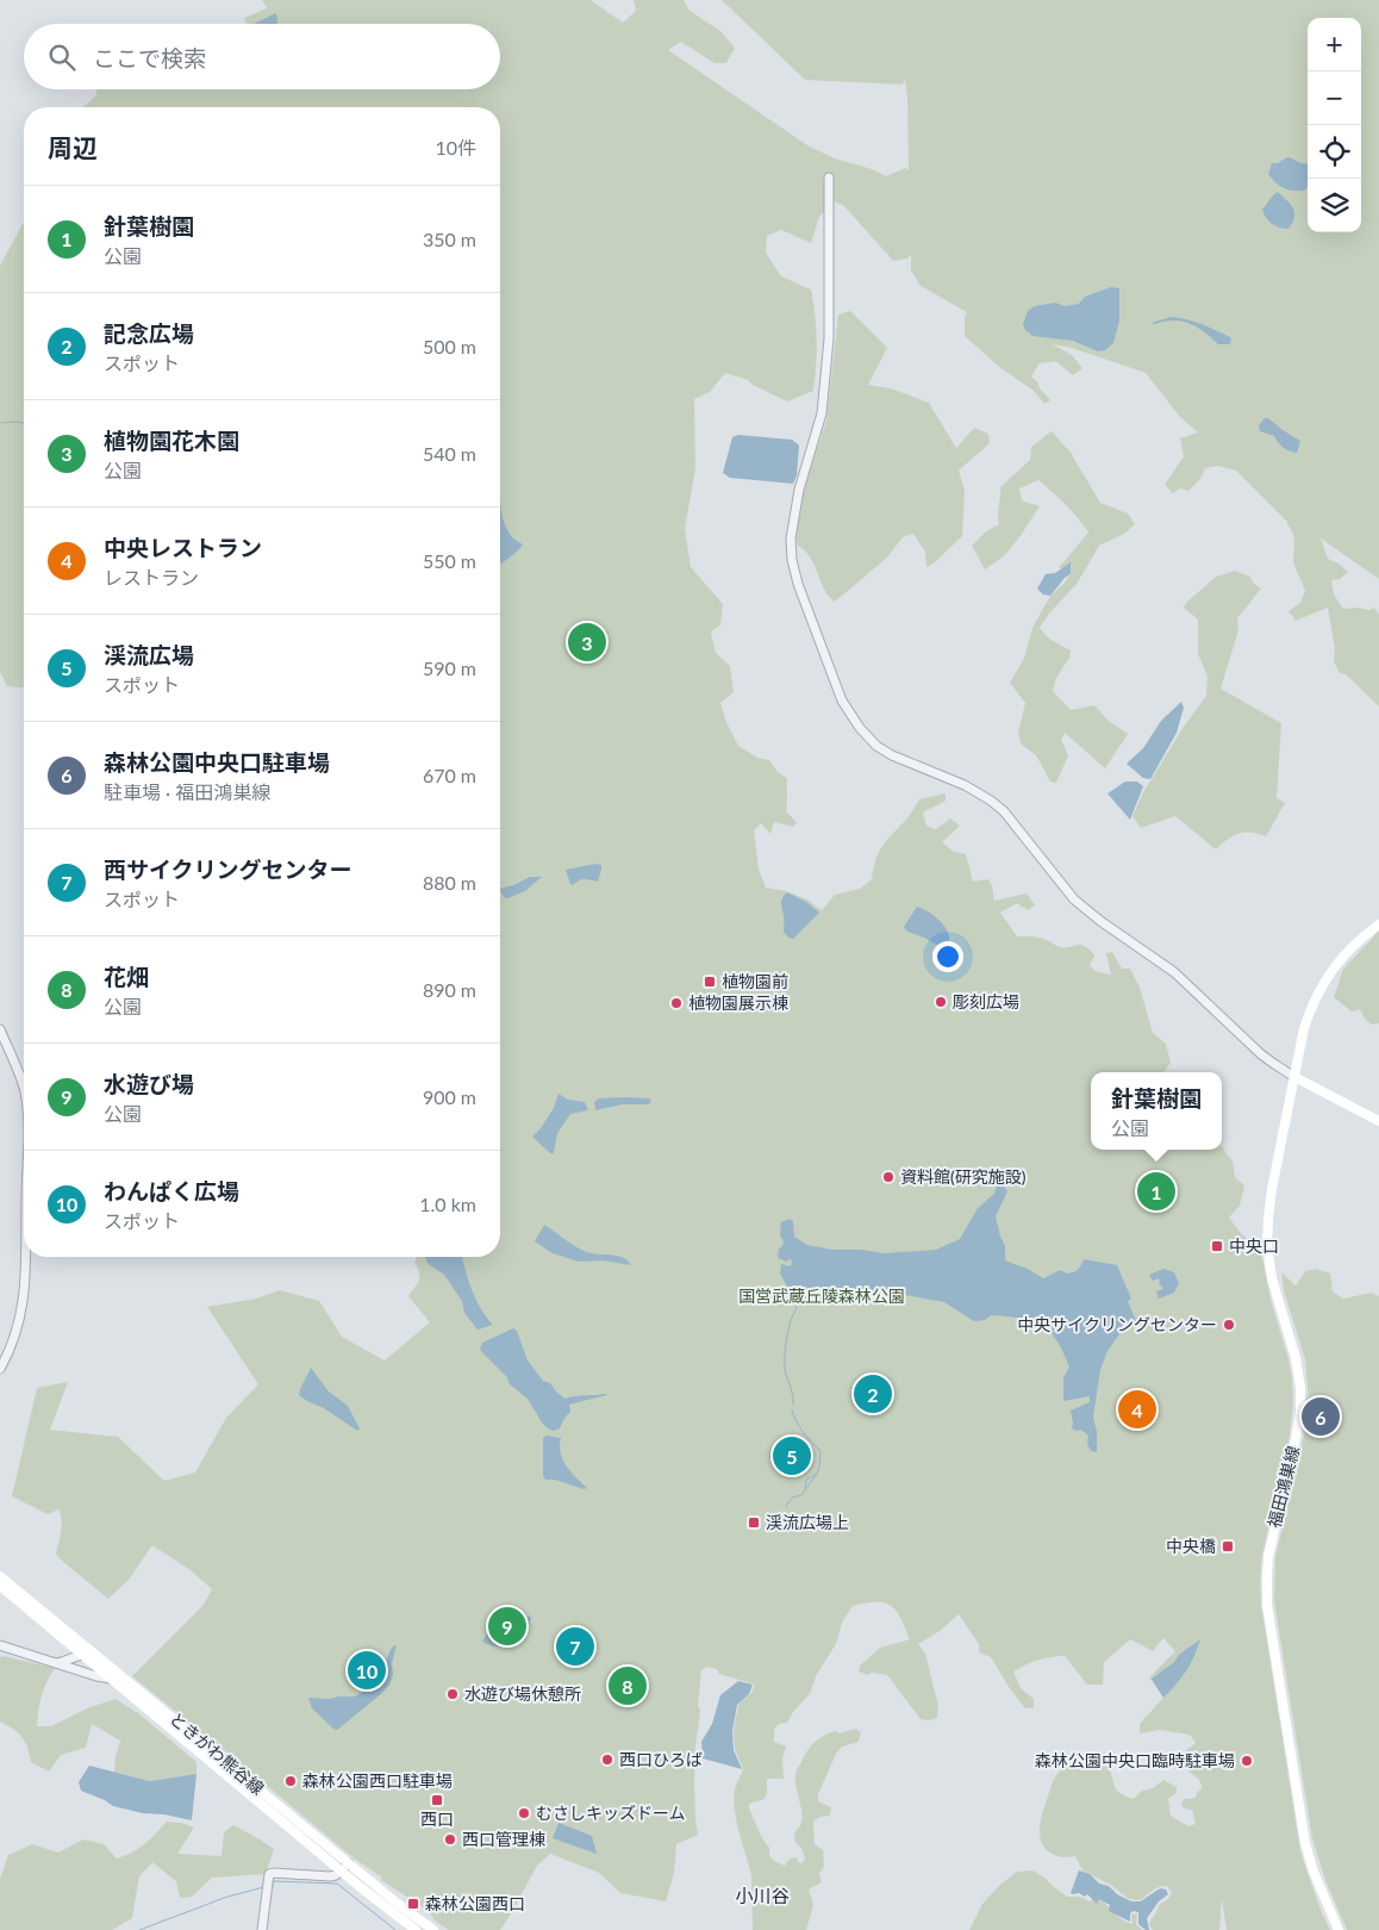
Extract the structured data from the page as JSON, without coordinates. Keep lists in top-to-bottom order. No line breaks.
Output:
{"streets":{"main road":["福田鴻巣線","ときがわ熊谷線"]},"districts":["小川谷"],"parks":["国営武蔵丘陵森林公園"],"places":{"transit":["植物園前","中央口","渓流広場上","中央橋","西口","森林公園西口"],"other":["彫刻広場","植物園展示棟","資料館(研究施設)","中央サイクリングセンター","水遊び場休憩所","西口ひろば","森林公園中央口臨時駐車場","森林公園西口駐車場","むさしキッズドーム","西口管理棟"]},"page":{"map_buttons":["+","−"],"search":"ここで検索","heading":["周辺","10件"],"list":[{"mark":"1","name":"針葉樹園","note":"公園","value":"350 m"},{"mark":"2","name":"記念広場","note":"スポット","value":"500 m"},{"mark":"3","name":"植物園花木園","note":"公園","value":"540 m"},{"mark":"4","name":"中央レストラン","note":"レストラン","value":"550 m"},{"mark":"5","name":"渓流広場","note":"スポット","value":"590 m"},{"mark":"6","name":"森林公園中央口駐車場","note":"駐車場 · 福田鴻巣線","value":"670 m"},{"mark":"7","name":"西サイクリングセンター","note":"スポット","value":"880 m"},{"mark":"8","name":"花畑","note":"公園","value":"890 m"},{"mark":"9","name":"水遊び場","note":"公園","value":"900 m"},{"mark":"10","name":"わんぱく広場","note":"スポット","value":"1.0 km"}],"pins":["3","1","2","4","6","5","9","7","10","8"],"popup":["針葉樹園","公園"]}}
